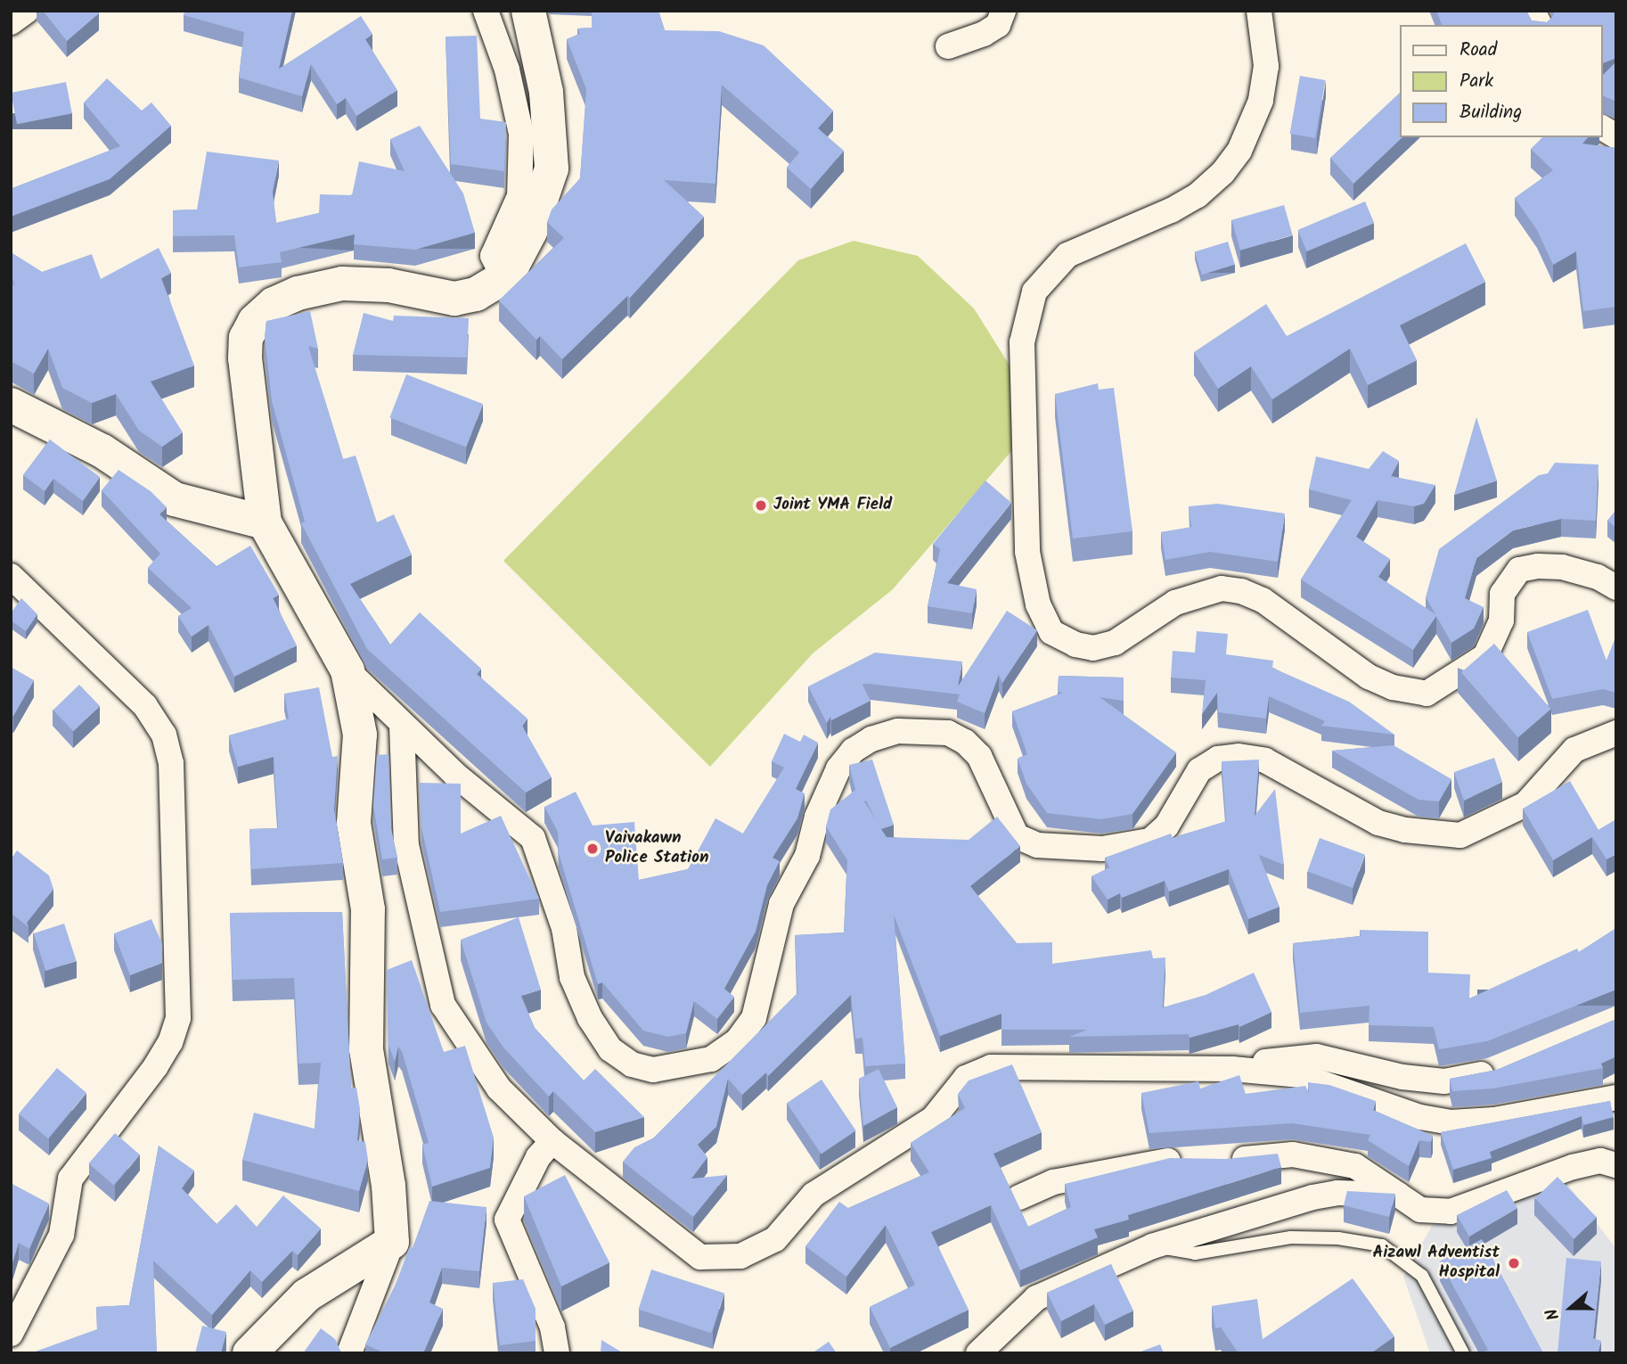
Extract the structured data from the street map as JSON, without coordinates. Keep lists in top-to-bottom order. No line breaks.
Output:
{"places":["Joint YMA Field","Vaivakawn Police Station","Aizawl Adventist Hospital"],"legend":["Road","Park","Building"],"north":"left"}
